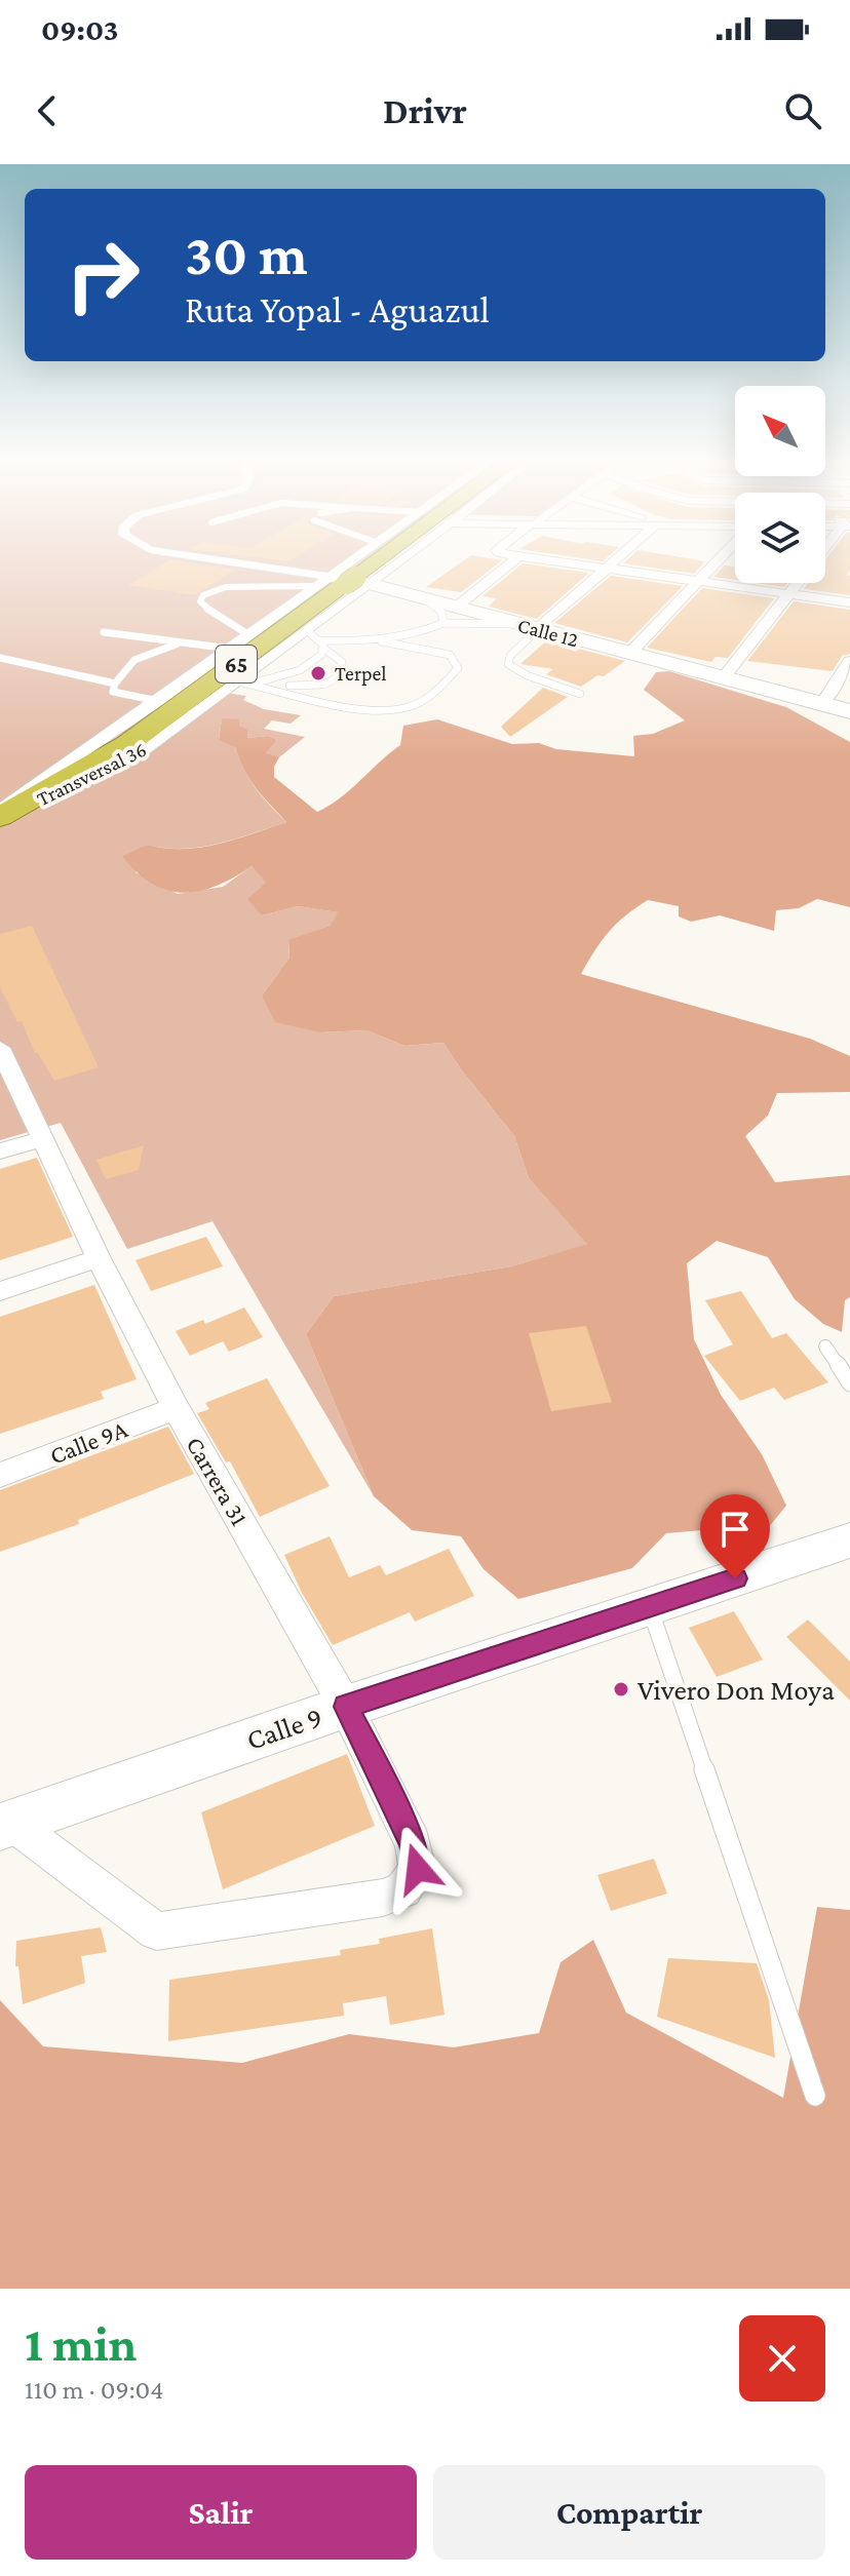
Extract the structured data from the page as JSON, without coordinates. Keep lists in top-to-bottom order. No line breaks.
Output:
{"streets":{"highway":["65"],"main road":["Calle 12"],"street":["Transversal 36","Calle 9A","Carrera 31"]},"crossings":[["Calle 12","65"],["Calle 12","Transversal 36"],["65","Transversal 36"],["Calle 9A","Carrera 31"]],"places":["Terpel","Vivero Don Moya"],"north":"top left","page":{"status":"09:03","header":"Drivr","turn":["30 m","Ruta Yopal - Aguazul"],"heading":["1 min","110 m · 09:04"],"buttons":["Salir","Compartir"]}}
